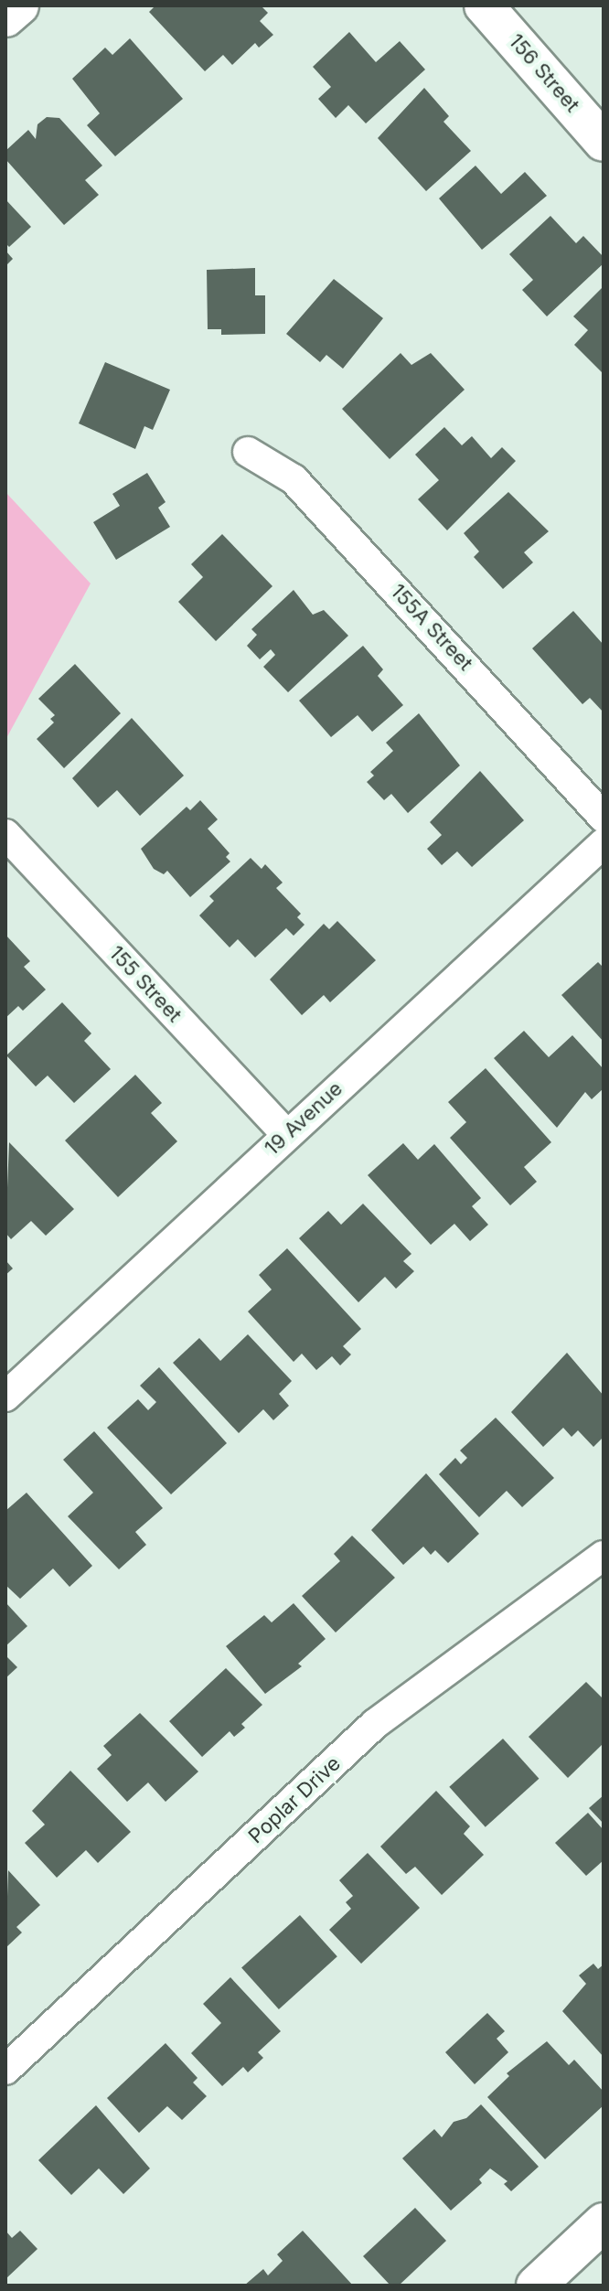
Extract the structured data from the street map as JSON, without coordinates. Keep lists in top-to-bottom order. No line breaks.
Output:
{"streets":{"street":["156 Street","155A Street","155 Street","19 Avenue","Poplar Drive"]},"crossings":[["155 Street","19 Avenue"]]}
